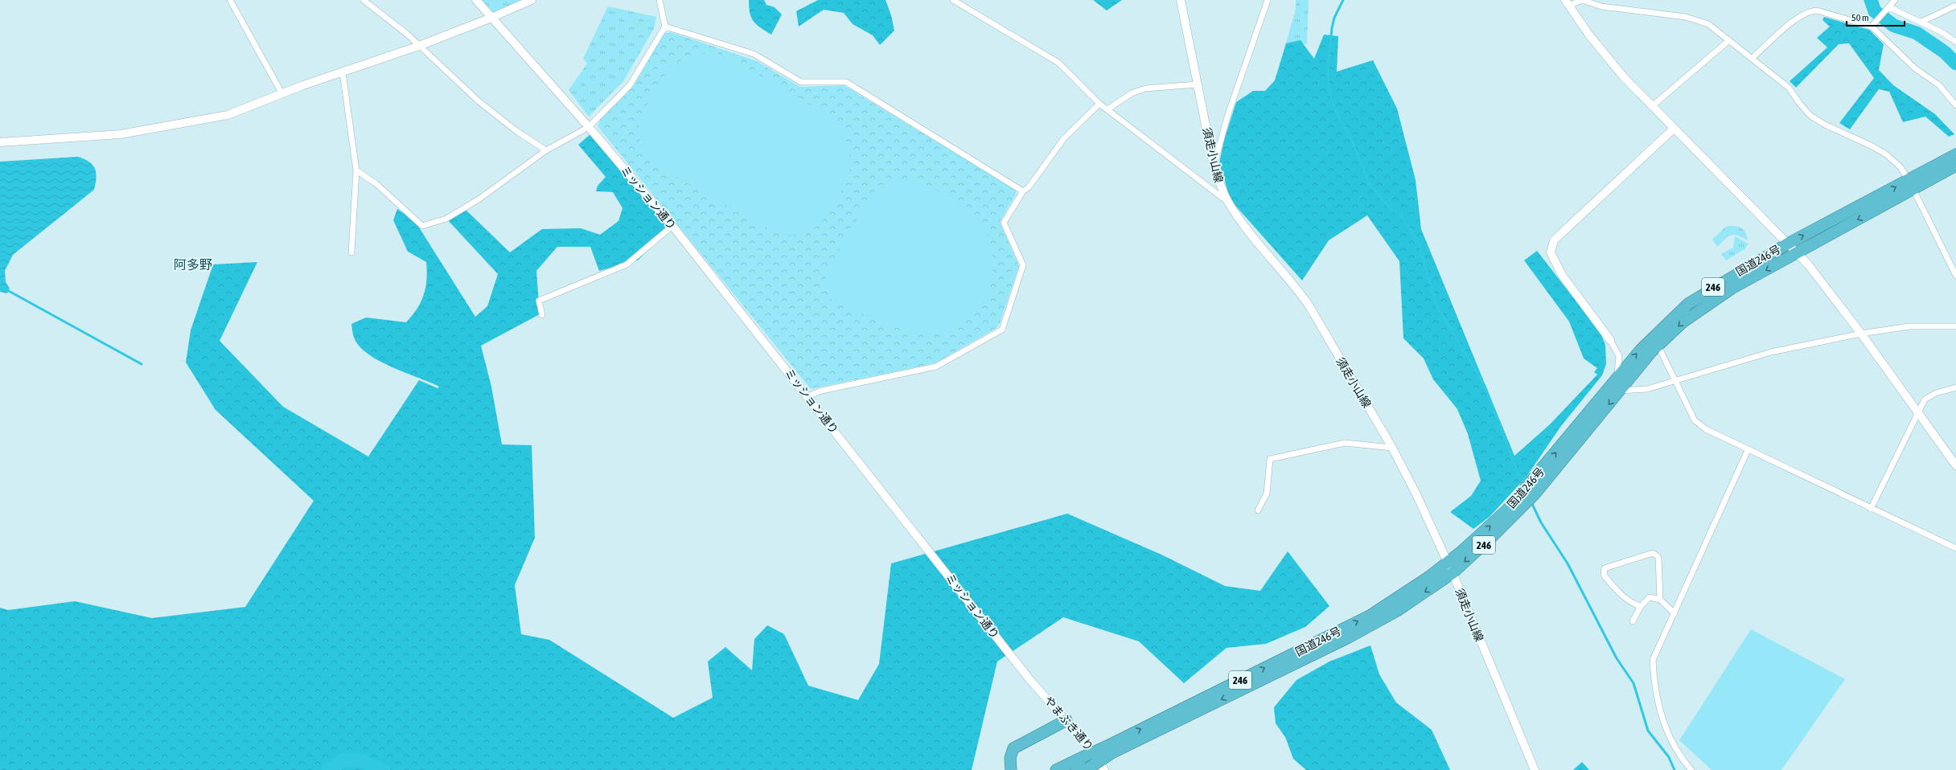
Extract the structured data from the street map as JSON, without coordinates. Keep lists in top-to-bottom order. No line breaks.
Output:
{"streets":{"highway":["国道246号","246"],"street":["須走小山線","ミッション通り","やまぶき通り"]},"crossings":[["須走小山線","国道246号"],["ミッション通り","やまぶき通り"]],"districts":["阿多野"],"scale_bar":"50 m"}
